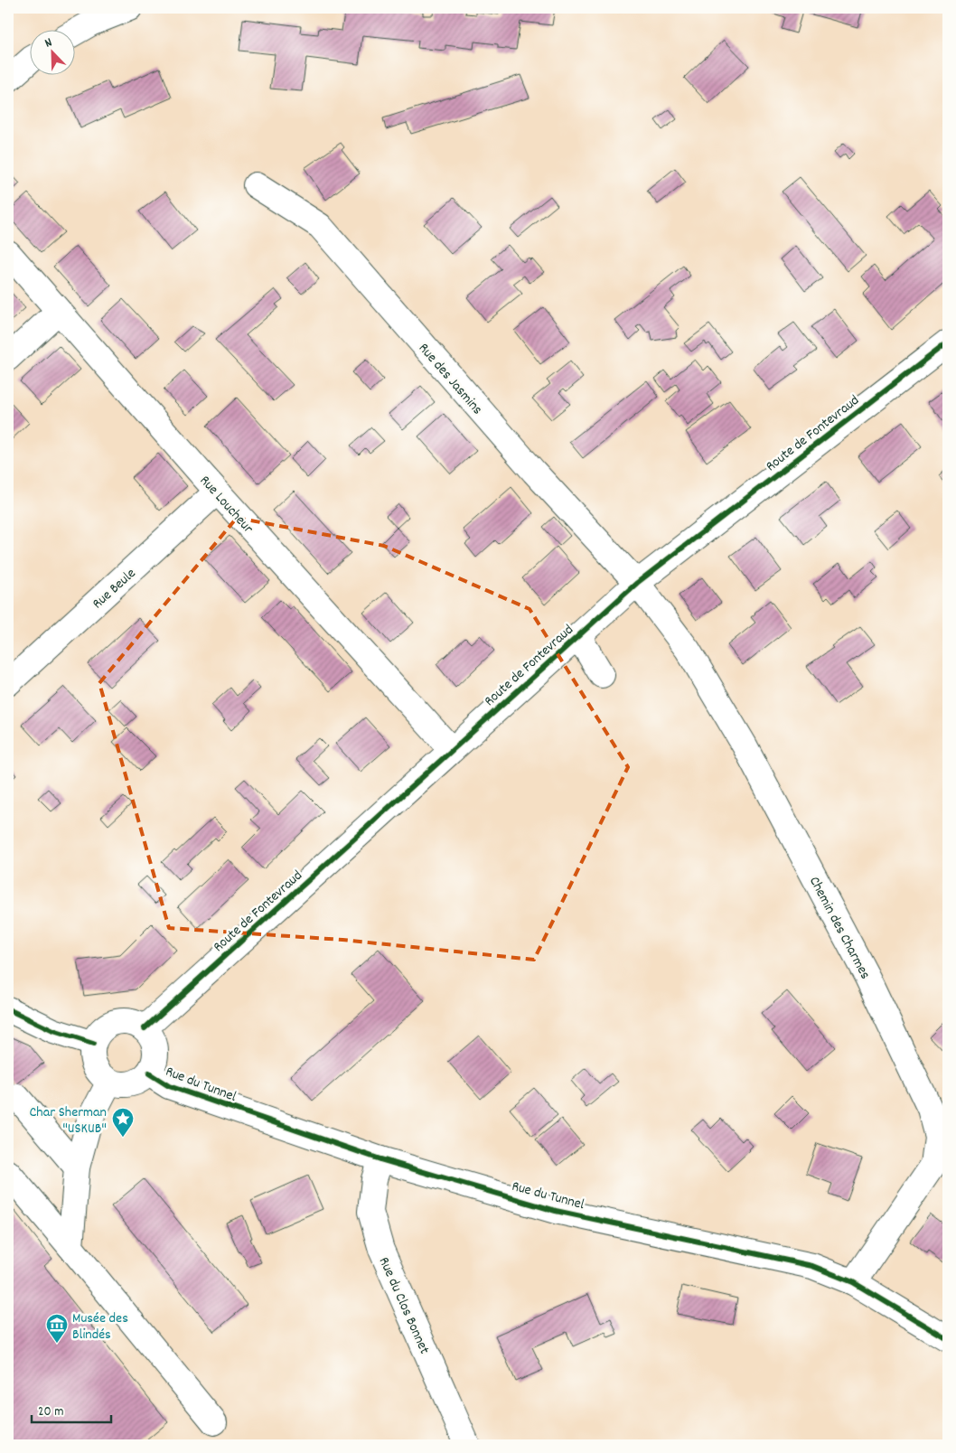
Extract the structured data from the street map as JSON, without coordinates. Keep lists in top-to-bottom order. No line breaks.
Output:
{"streets":{"street":["Rue des Jasmins","Route de Fontevraud","Rue Loucheur","Rue Beule","Chemin des Charmes","Rue du Tunnel","Rue du Clos Bonnet"]},"crossings":[["Rue des Jasmins","Route de Fontevraud"],["Rue des Jasmins","Chemin des Charmes"],["Route de Fontevraud","Rue Loucheur"],["Route de Fontevraud","Chemin des Charmes"],["Route de Fontevraud","Rue du Tunnel"],["Rue Loucheur","Rue Beule"],["Chemin des Charmes","Rue du Tunnel"],["Rue du Tunnel","Rue du Clos Bonnet"]],"places":{"place":["Char Sherman \"USKUB\""],"museum":["Musée des Blindés"]},"scale_bar":"20 m","north":"top left"}
